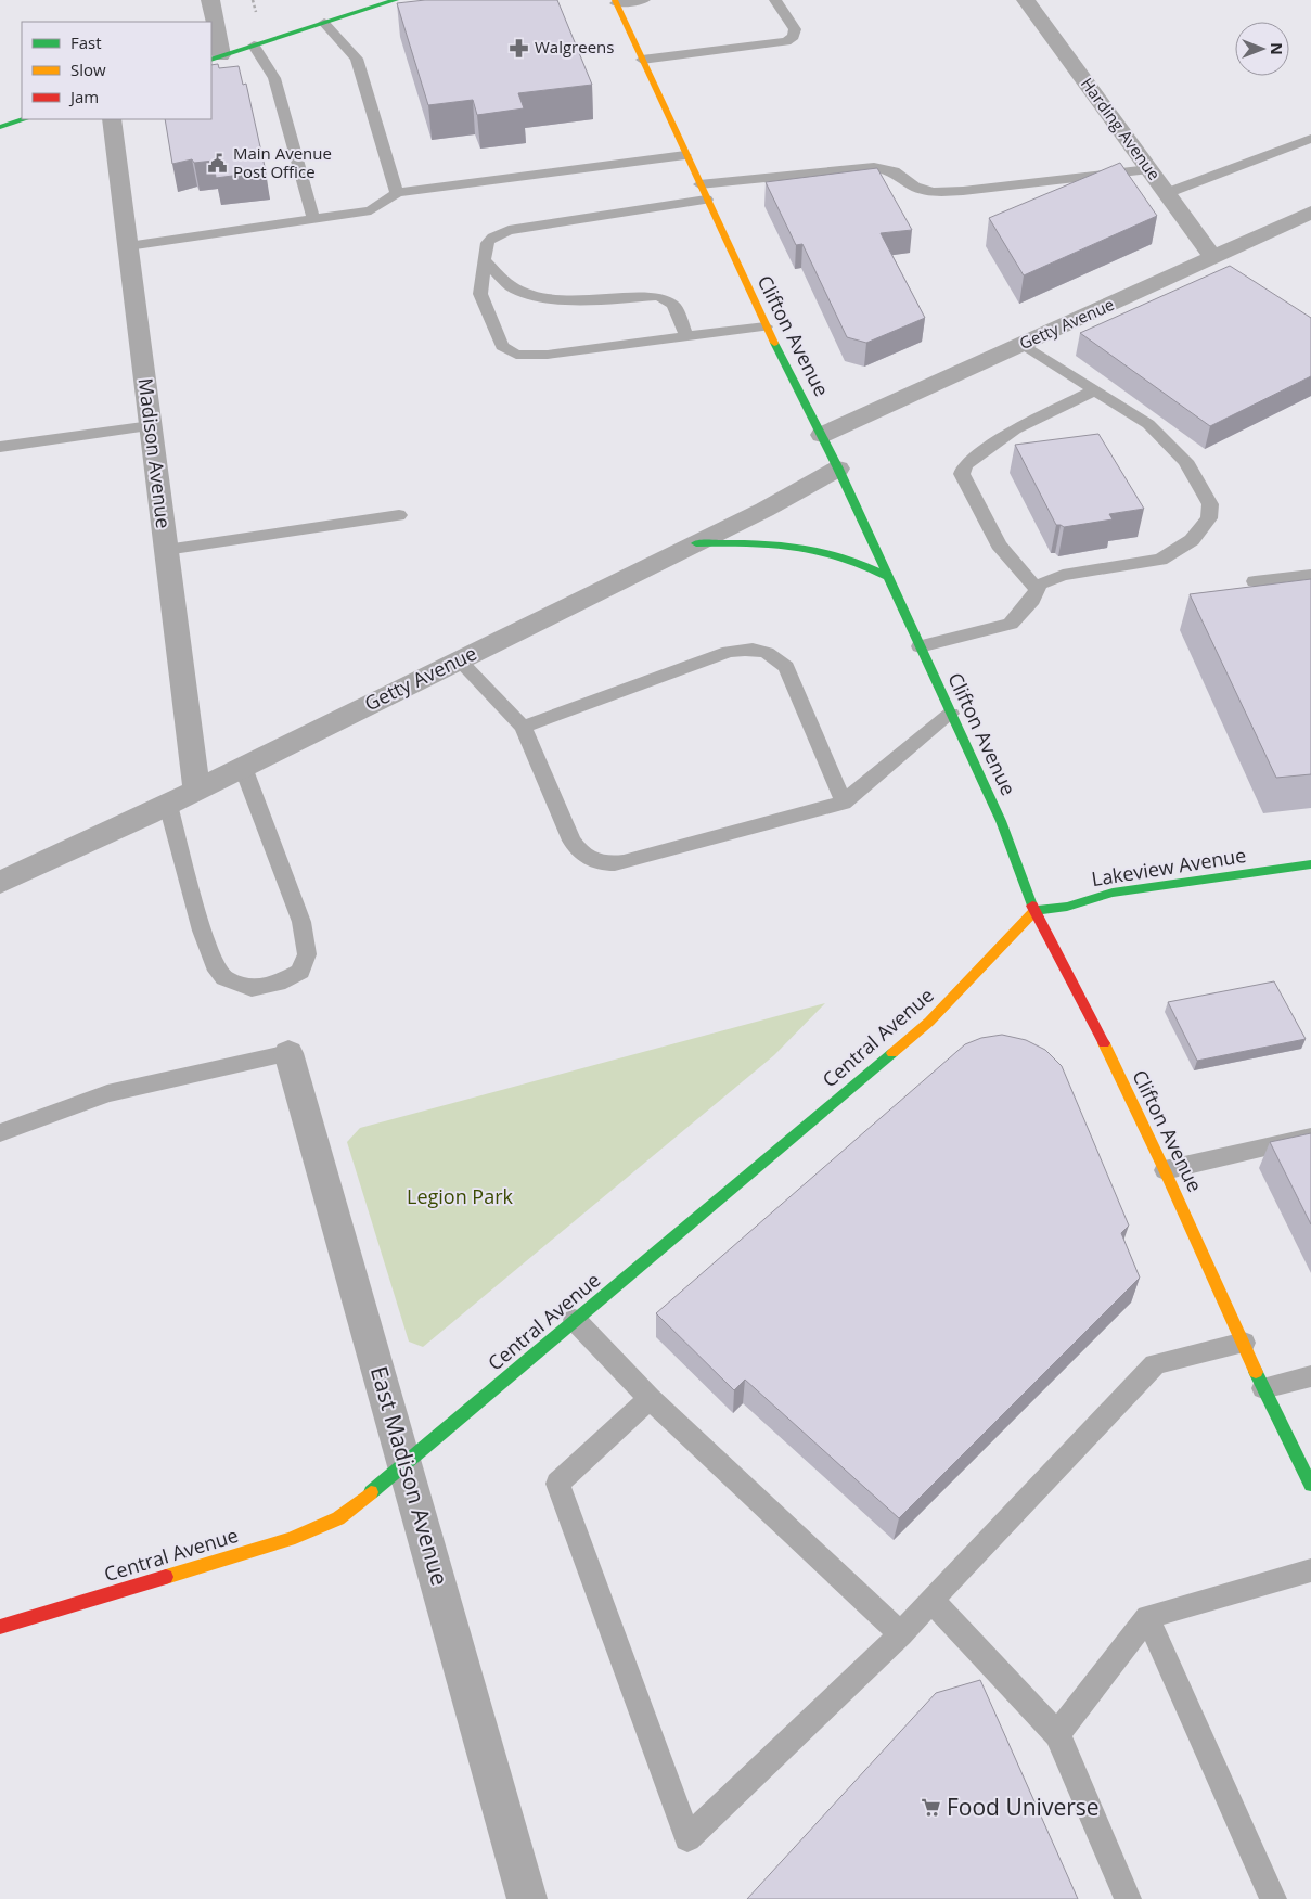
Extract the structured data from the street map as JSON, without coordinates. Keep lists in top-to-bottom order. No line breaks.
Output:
{"streets":{"main road":["Clifton Avenue","Lakeview Avenue","Central Avenue"],"street":["Harding Avenue","Getty Avenue","Madison Avenue","East Madison Avenue"]},"crossings":[["Harding Avenue","Getty Avenue"],["Getty Avenue","Clifton Avenue"],["Getty Avenue","Madison Avenue"],["Clifton Avenue","Lakeview Avenue"],["Clifton Avenue","Central Avenue"],["Lakeview Avenue","Central Avenue"],["Central Avenue","East Madison Avenue"]],"parks":["Legion Park"],"places":{"pharmacy":["Walgreens"],"public building":["Main Avenue Post Office"],"supermarket":["Food Universe"]},"legend":["Fast","Slow","Jam"],"north":"right"}
